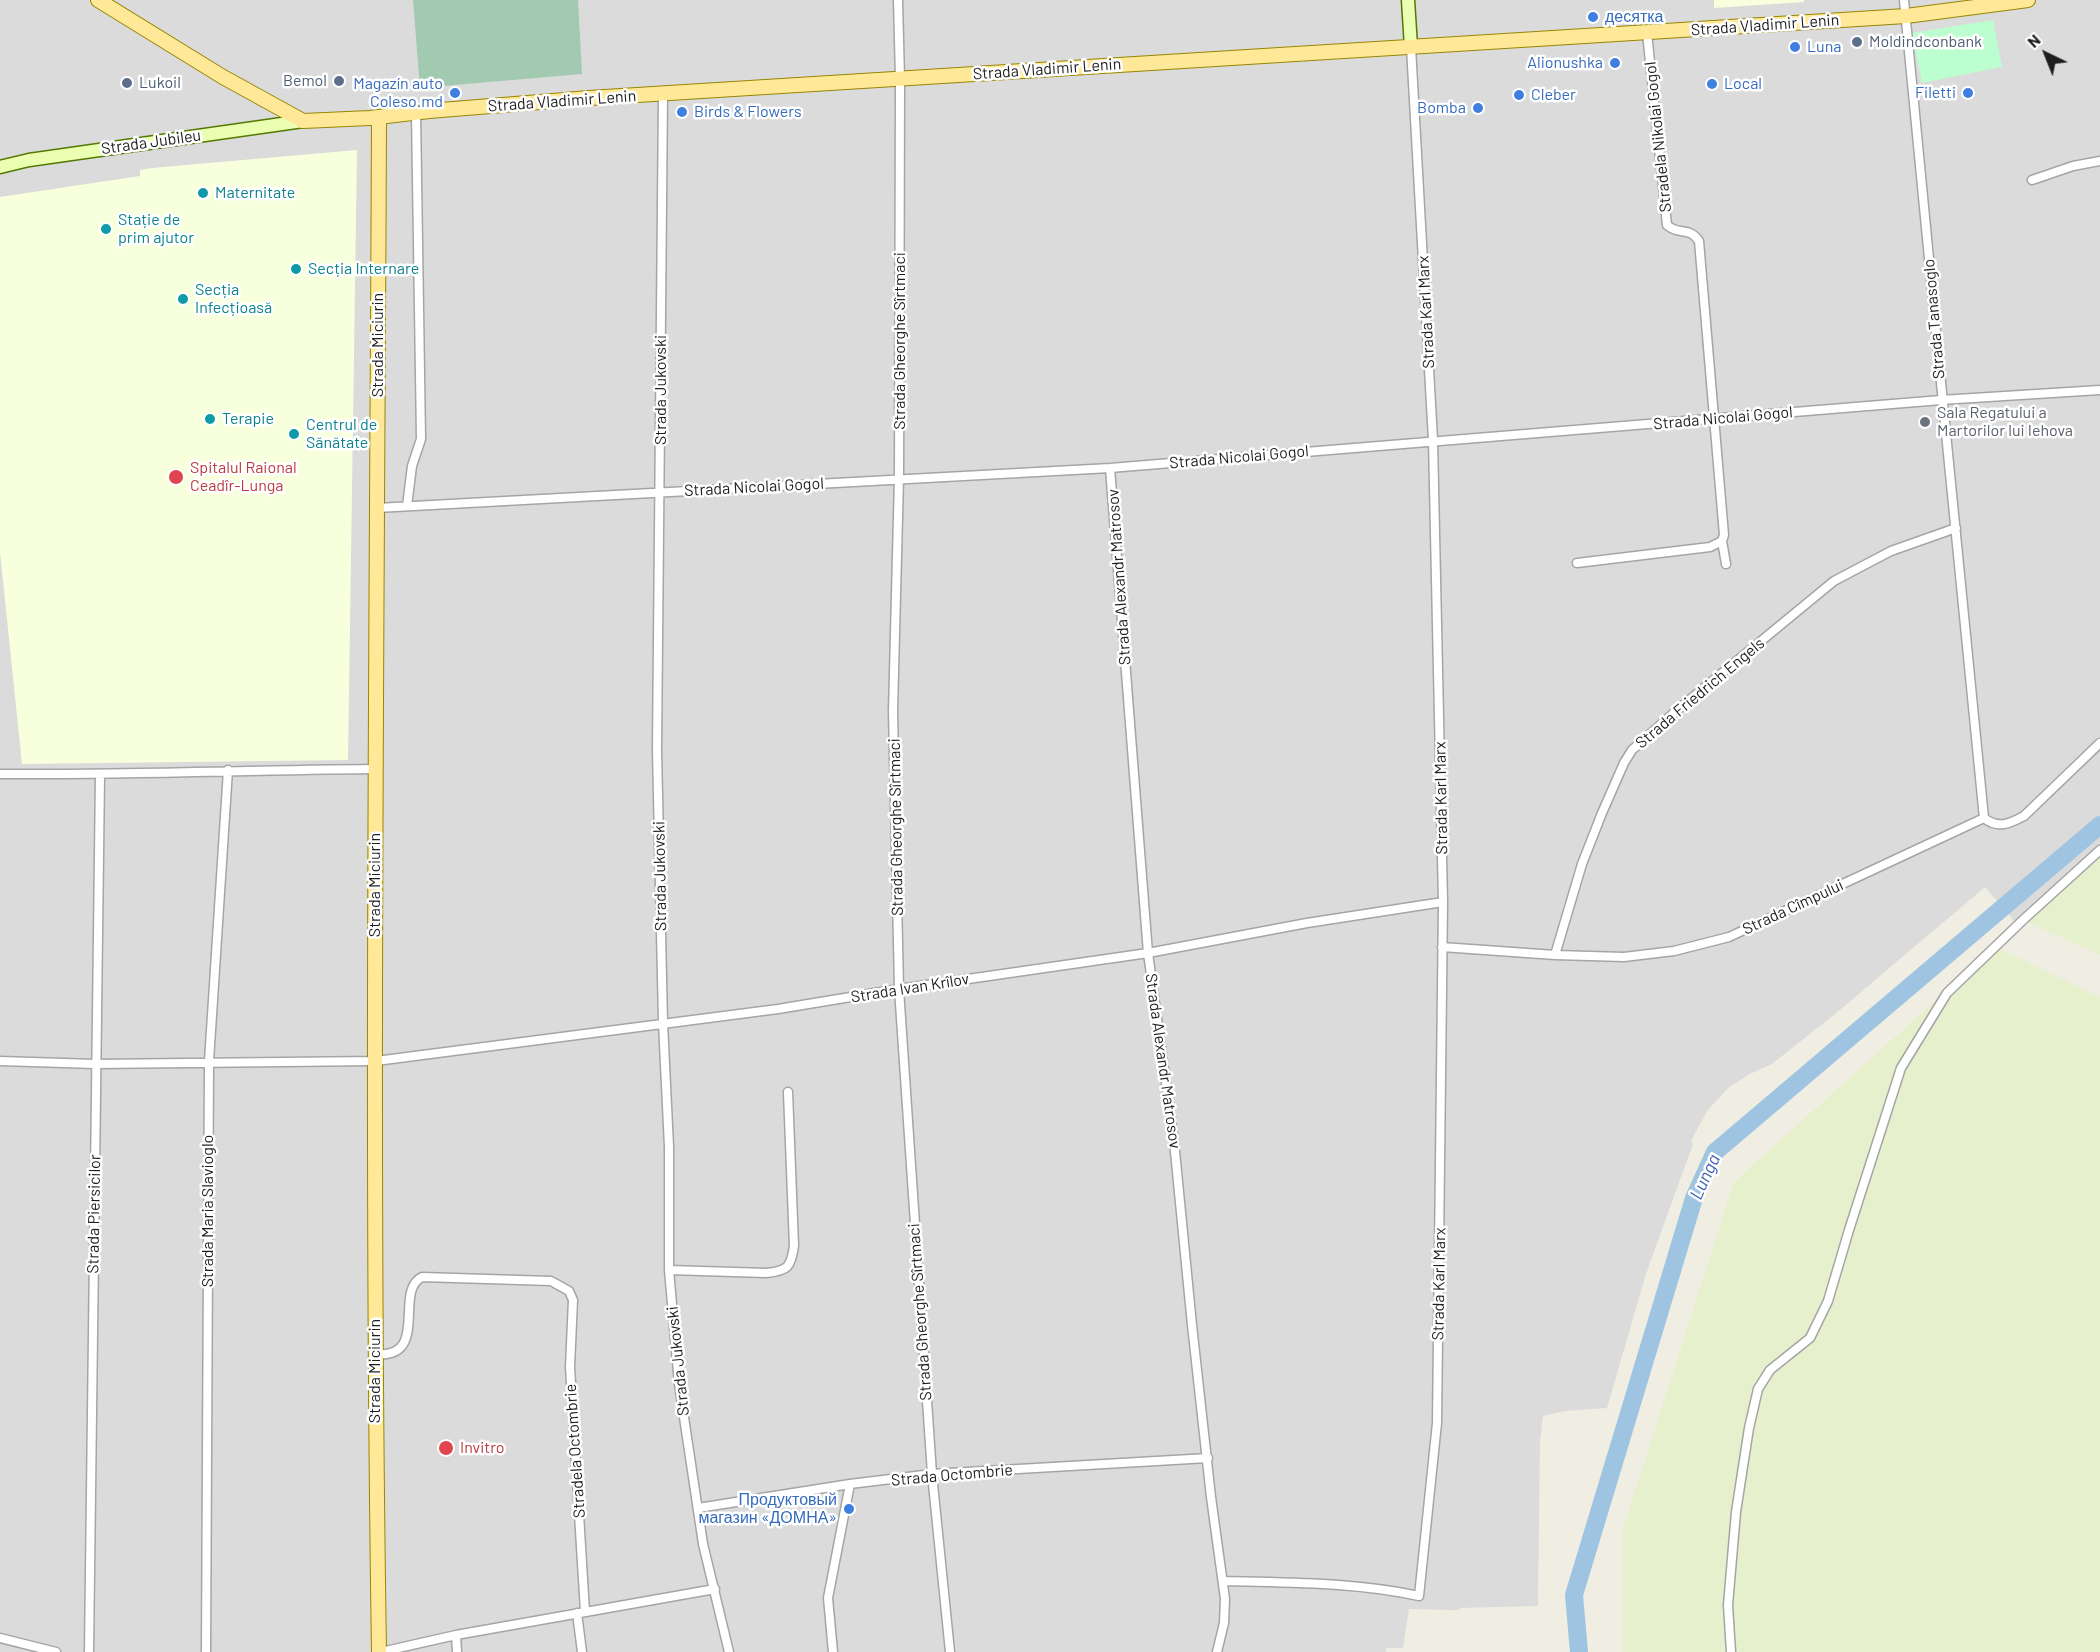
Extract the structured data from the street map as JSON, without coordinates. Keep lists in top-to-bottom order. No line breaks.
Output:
{"streets":{"main road":["Strada Vladimir Lenin","Strada Jubileu","Strada Karl Marx","Strada Miciurin"],"street":["Stradela Nikolai Gogol","Strada Tanasoglo","Strada Gheorghe Sîrtmaci","Strada Jukovski","Strada Nicolai Gogol","Strada Alexandr Matrosov","Strada Friedrich Engels","Strada Cîmpului","Strada Ivan Krîlov","Strada Maria Slavioglo","Strada Piersicilor","Stradela Octombrie","Strada Octombrie"]},"crossings":[["Strada Vladimir Lenin","Stradela Nikolai Gogol"],["Strada Vladimir Lenin","Strada Jubileu"],["Strada Vladimir Lenin","Strada Karl Marx"],["Strada Vladimir Lenin","Strada Tanasoglo"],["Strada Vladimir Lenin","Strada Gheorghe Sîrtmaci"],["Strada Vladimir Lenin","Strada Miciurin"],["Strada Vladimir Lenin","Strada Jukovski"],["Stradela Nikolai Gogol","Strada Nicolai Gogol"],["Strada Karl Marx","Strada Nicolai Gogol"],["Strada Karl Marx","Strada Alexandr Matrosov"],["Strada Karl Marx","Strada Cîmpului"],["Strada Karl Marx","Strada Ivan Krîlov"],["Strada Tanasoglo","Strada Nicolai Gogol"],["Strada Tanasoglo","Strada Friedrich Engels"],["Strada Tanasoglo","Strada Cîmpului"],["Strada Gheorghe Sîrtmaci","Strada Nicolai Gogol"],["Strada Gheorghe Sîrtmaci","Strada Ivan Krîlov"],["Strada Gheorghe Sîrtmaci","Strada Octombrie"],["Strada Miciurin","Strada Nicolai Gogol"],["Strada Miciurin","Strada Ivan Krîlov"],["Strada Miciurin","Stradela Octombrie"],["Strada Jukovski","Strada Nicolai Gogol"],["Strada Jukovski","Strada Ivan Krîlov"],["Strada Jukovski","Strada Octombrie"],["Strada Nicolai Gogol","Strada Alexandr Matrosov"],["Strada Alexandr Matrosov","Strada Ivan Krîlov"],["Strada Alexandr Matrosov","Strada Octombrie"],["Strada Friedrich Engels","Strada Cîmpului"],["Strada Ivan Krîlov","Strada Maria Slavioglo"],["Strada Ivan Krîlov","Strada Piersicilor"]],"water":["Lunga"],"places":["десятка","Moldindconbank","Luna","Alionushka","Bemol","Lukoil","Local","Magazín auto Coleso.md","Filetti","Cleber","Bomba","Birds & Flowers","Maternitate","Stație de prim ajutor","Secția Internare","Secția Infecțioasă","Terapie","Sala Regatului a Martorilor lui Iehova","Centrul de Sănătate","Spitalul Raional Ceadîr-Lunga","Invitro","Продуктовый магазин «ДОМНА»"],"north":"top left"}
